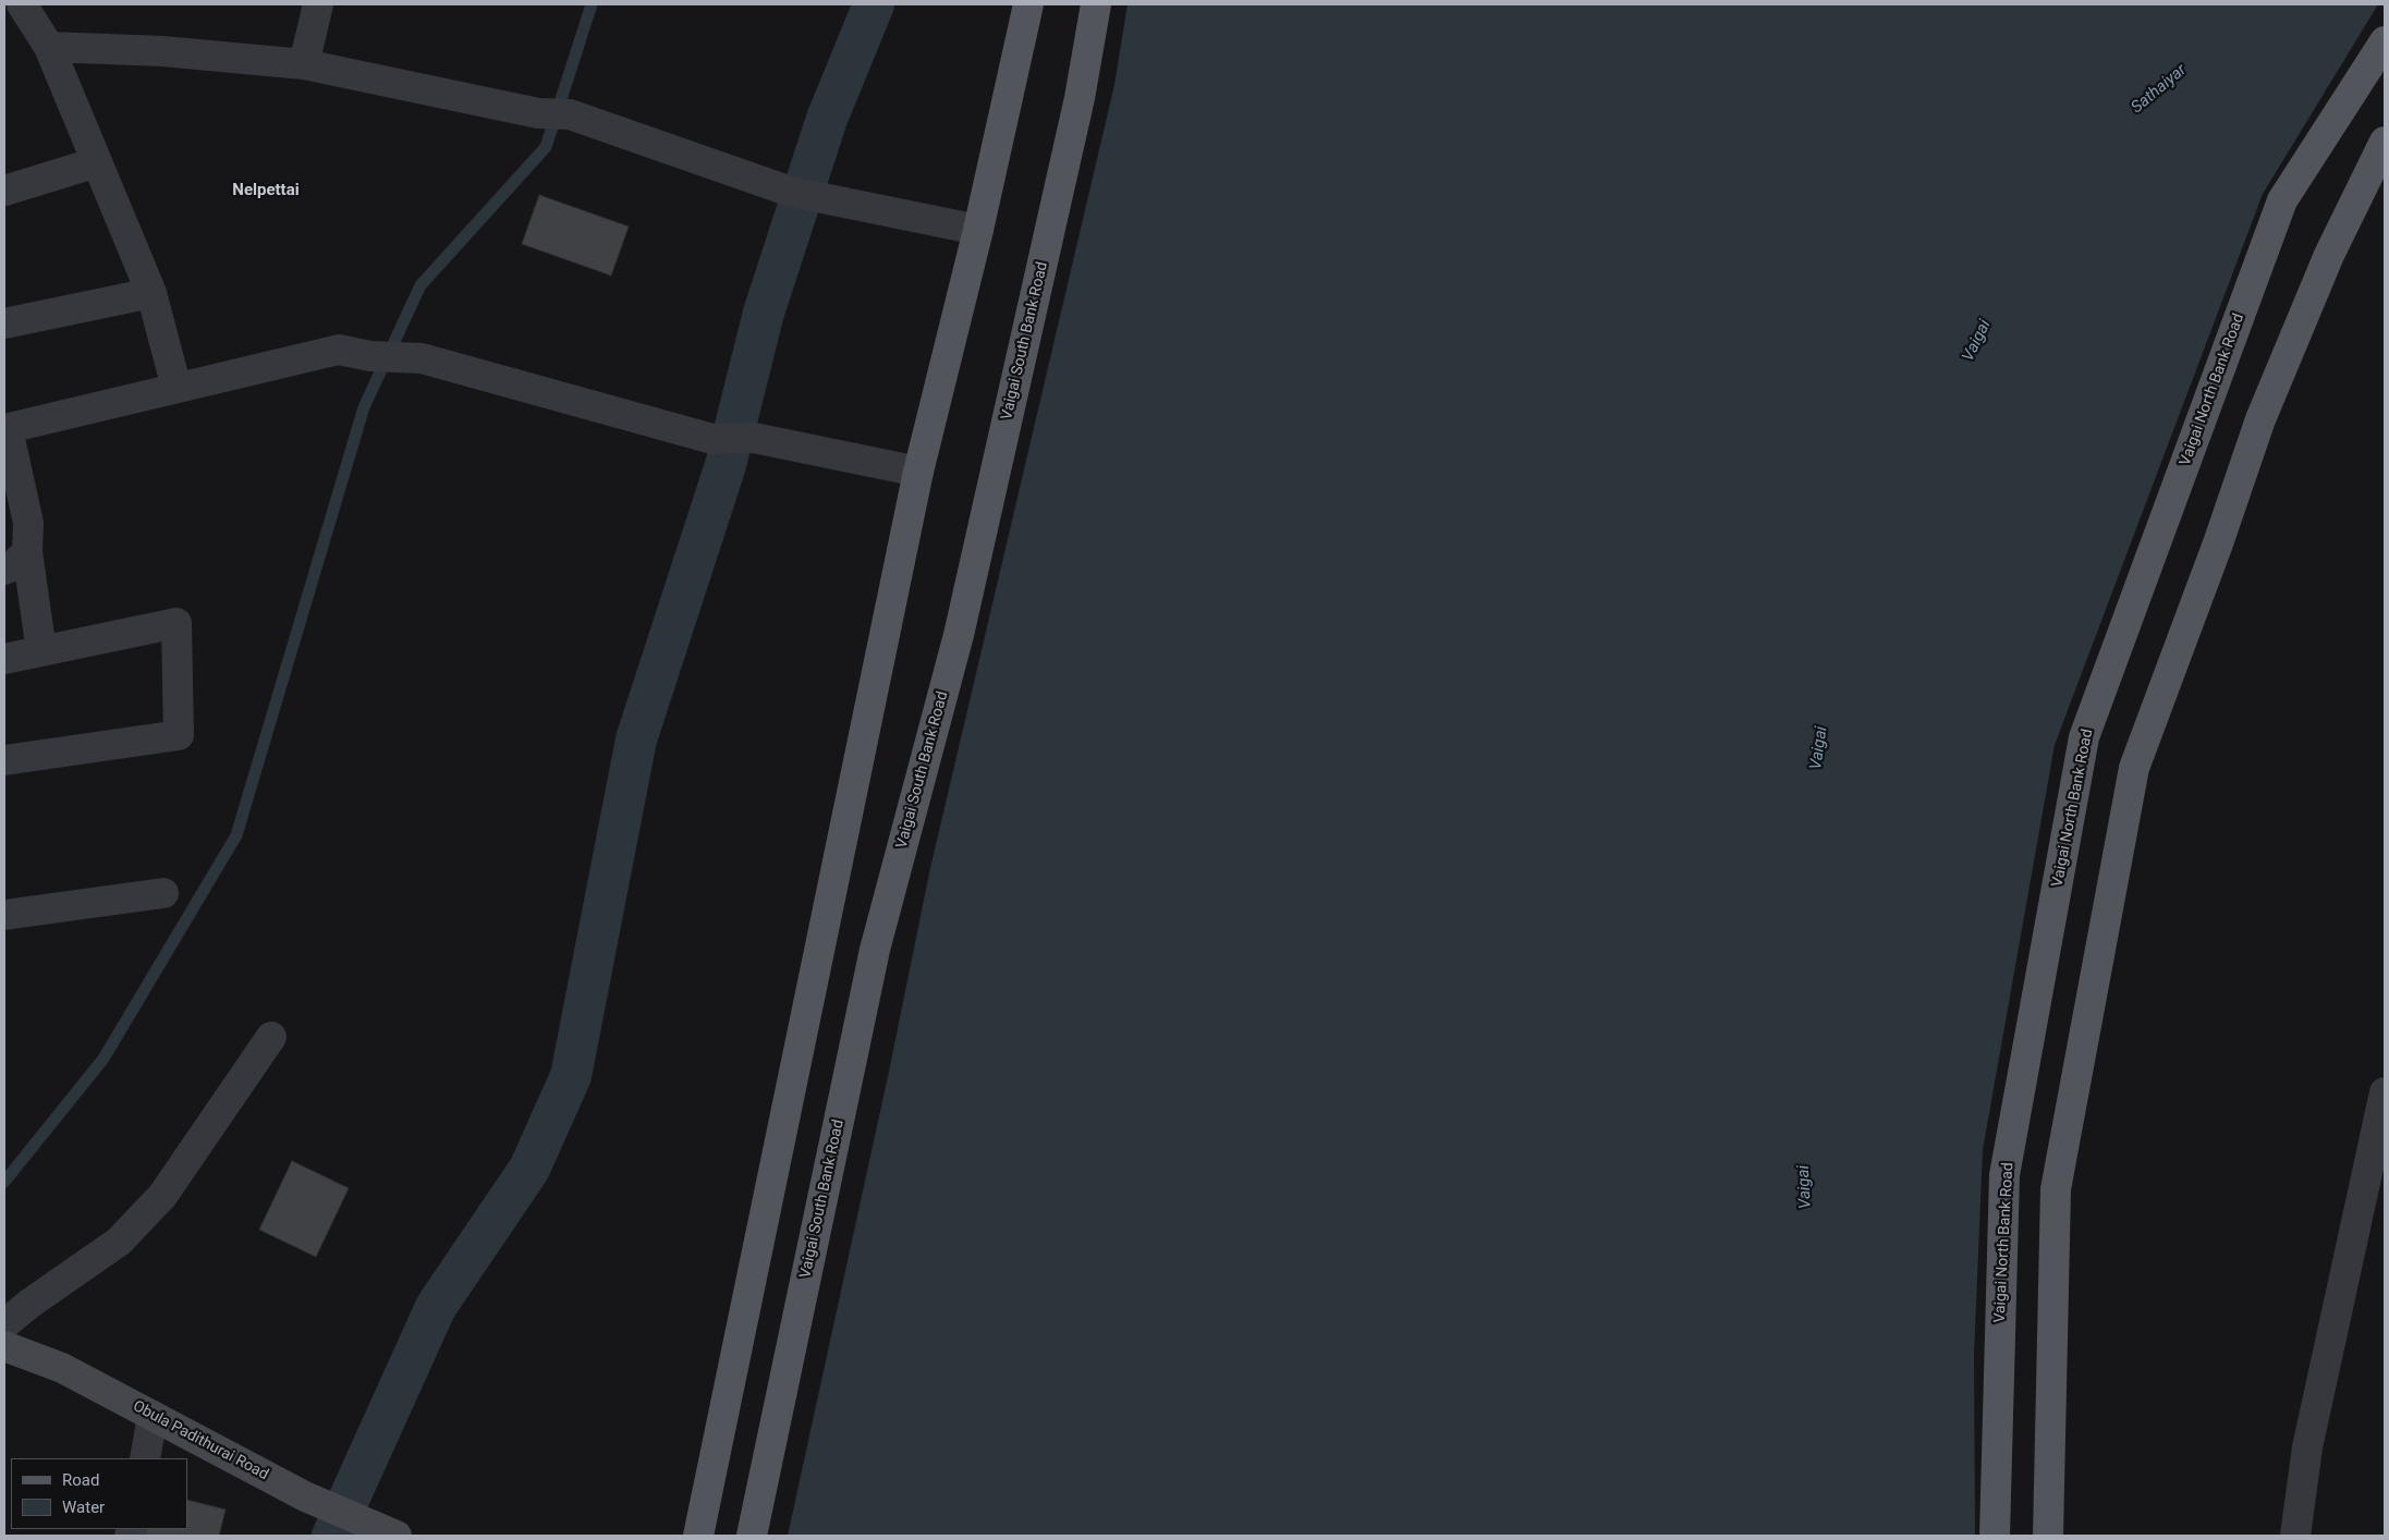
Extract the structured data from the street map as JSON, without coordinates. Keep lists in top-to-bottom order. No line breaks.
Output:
{"streets":{"main road":["Vaigai South Bank Road","Vaigai North Bank Road","Obula Padithurai Road"]},"districts":["Nelpettai"],"water":["Sathaiyar","Vaigai"],"legend":["Road","Water"]}
